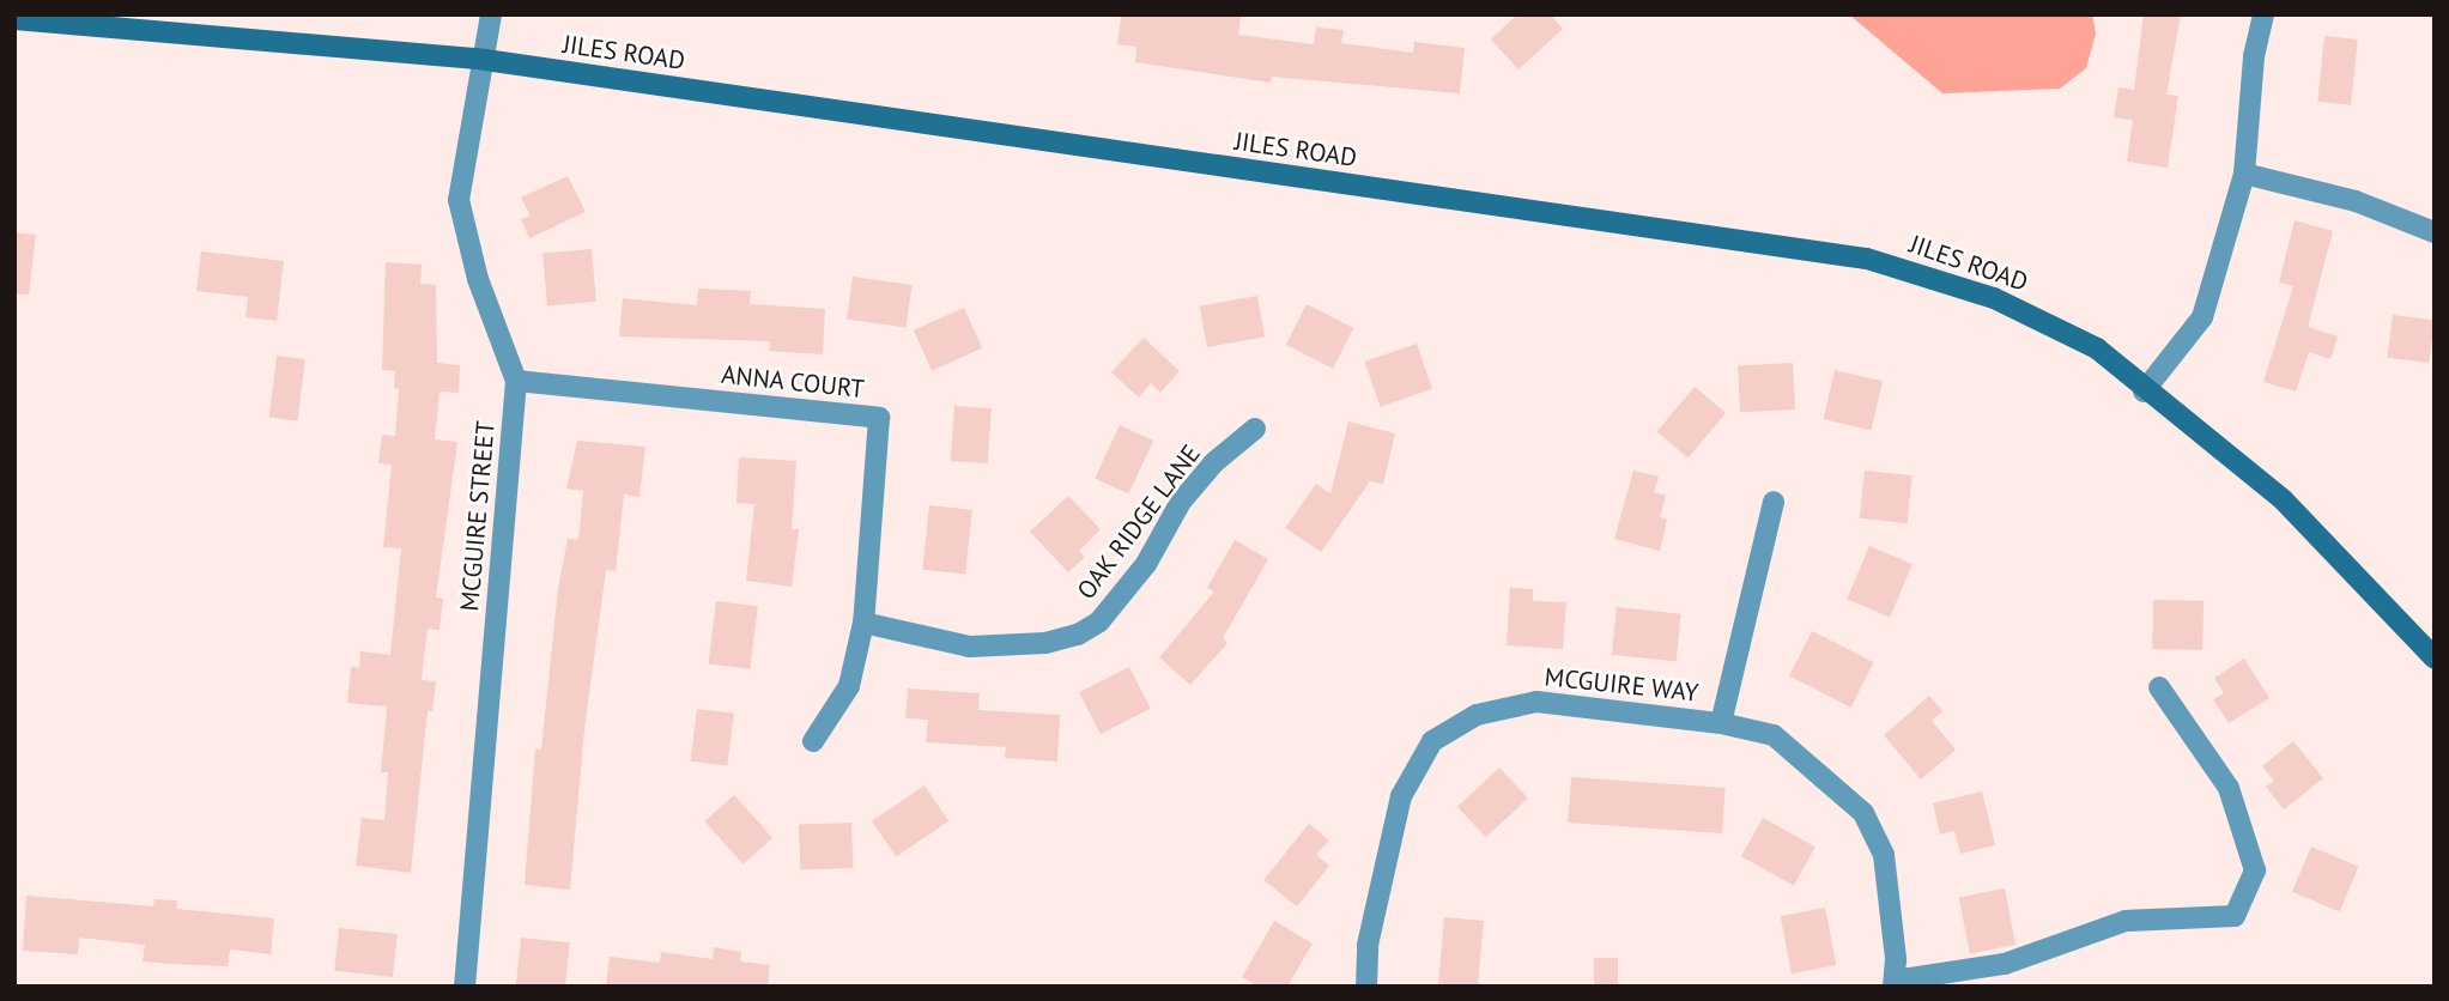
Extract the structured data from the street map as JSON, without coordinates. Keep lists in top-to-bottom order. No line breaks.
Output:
{"streets":{"street":["JILES ROAD","ANNA COURT","MCGUIRE STREET","OAK RIDGE LANE","MCGUIRE WAY"]},"crossings":[["JILES ROAD","MCGUIRE STREET"],["ANNA COURT","MCGUIRE STREET"],["ANNA COURT","OAK RIDGE LANE"]]}
